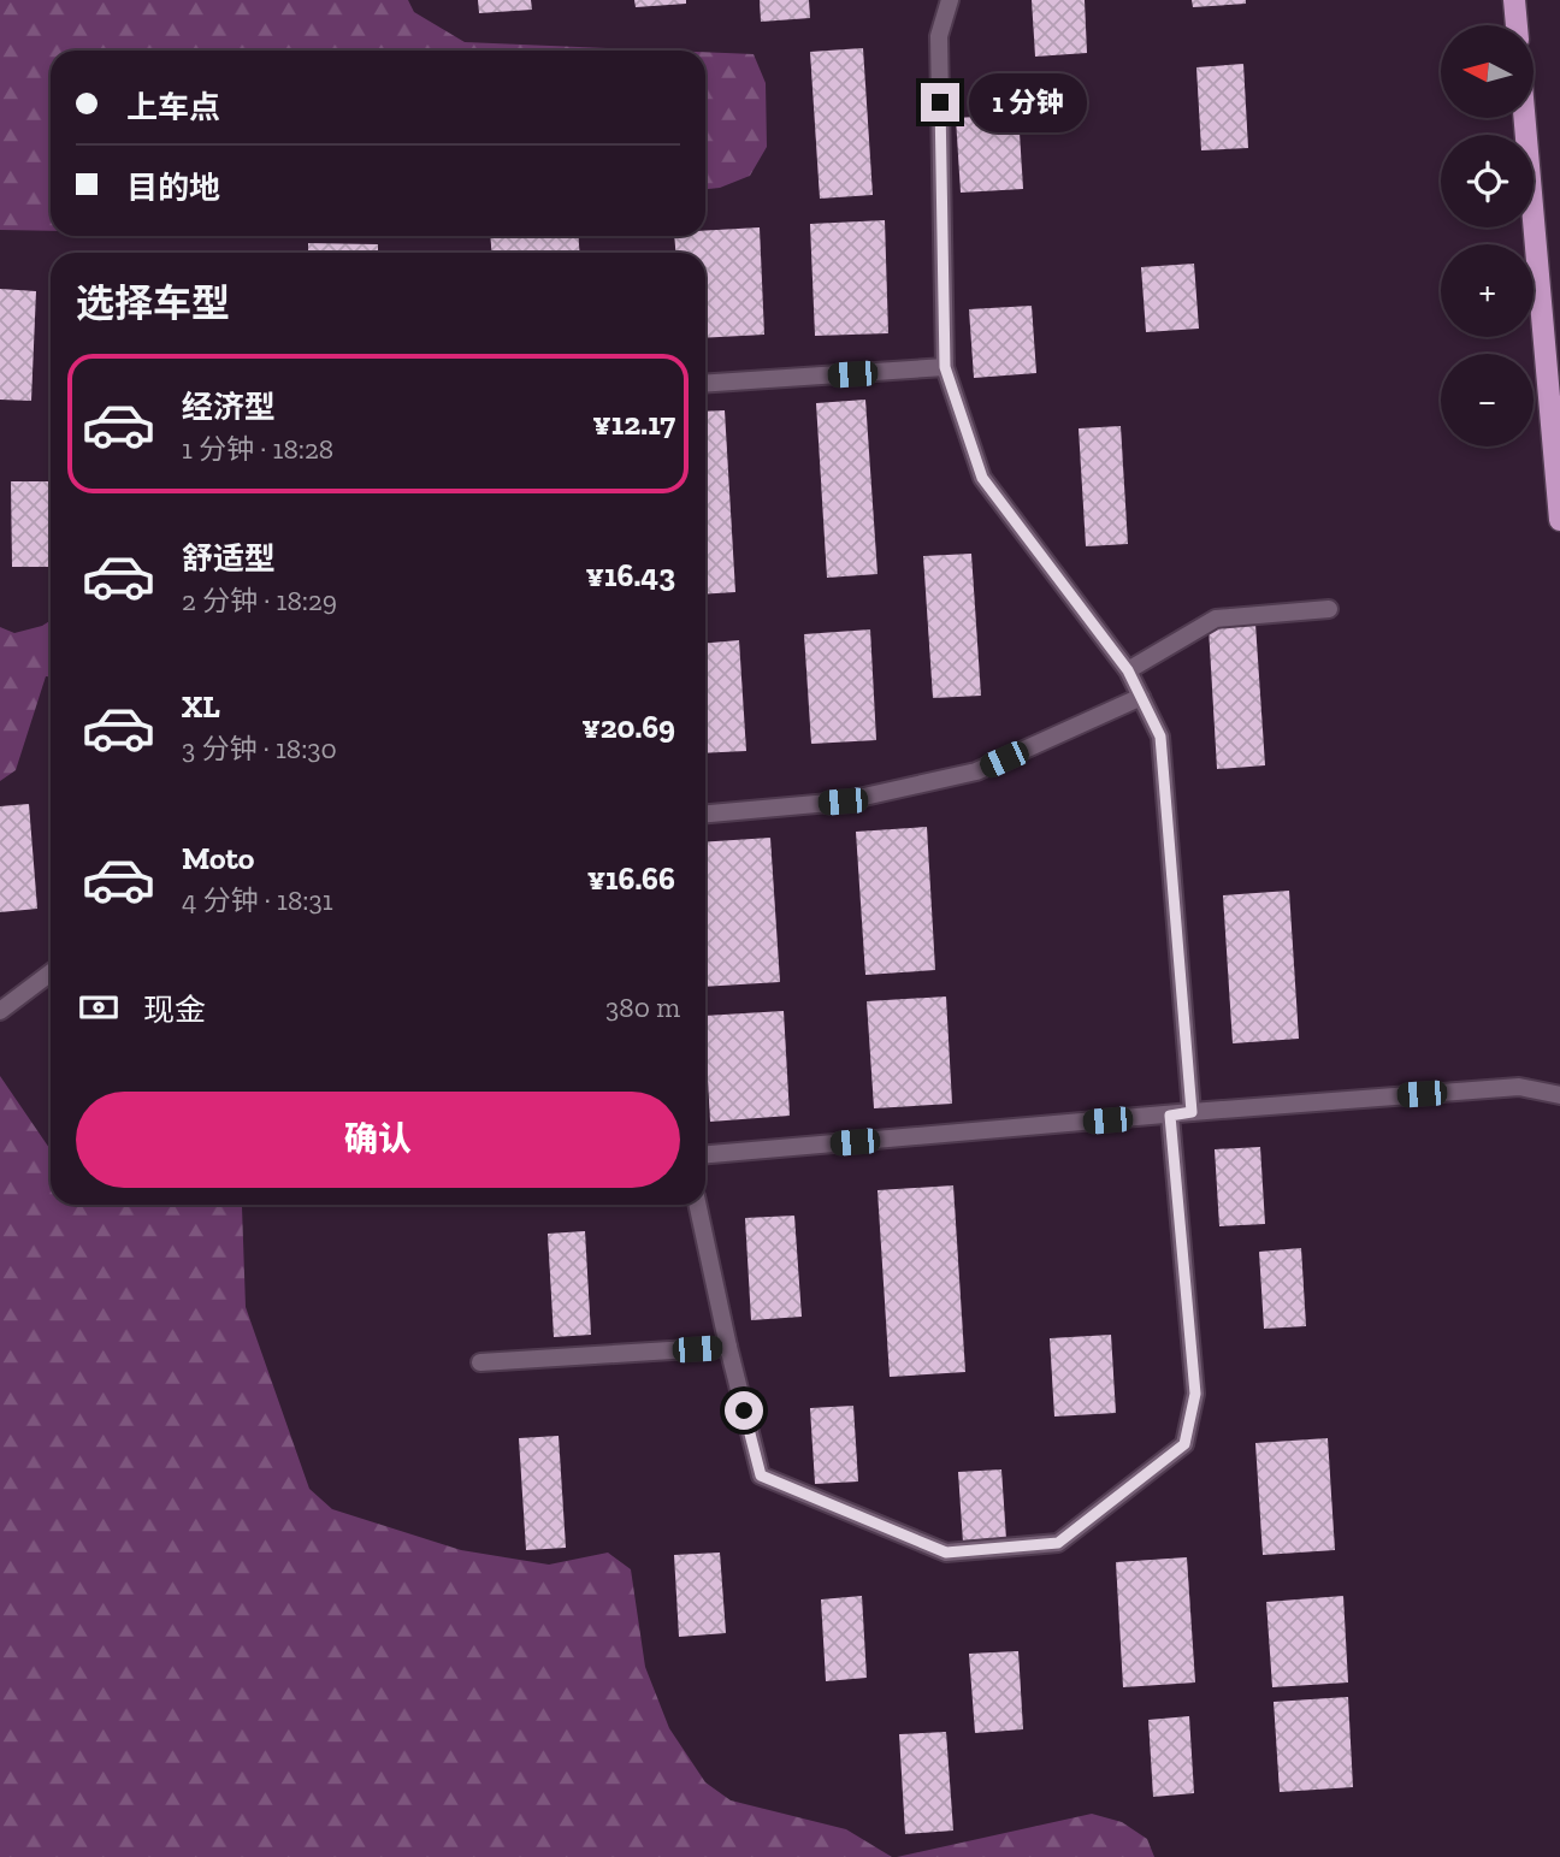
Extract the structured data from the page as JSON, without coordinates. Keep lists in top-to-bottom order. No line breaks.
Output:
{"north":"left","page":{"map_buttons":["+","−"],"banner":["上车点","目的地"],"bubble":"1 分钟","heading":"选择车型","list":[{"name":"经济型","note":"1 分钟 · 18:28","value":"¥12.17"},{"name":"舒适型","note":"2 分钟 · 18:29","value":"¥16.43"},{"name":"XL","note":"3 分钟 · 18:30","value":"¥20.69"},{"name":"Moto","note":"4 分钟 · 18:31","value":"¥16.66"}],"pay":["现金","380 m"],"buttons":"确认"}}
